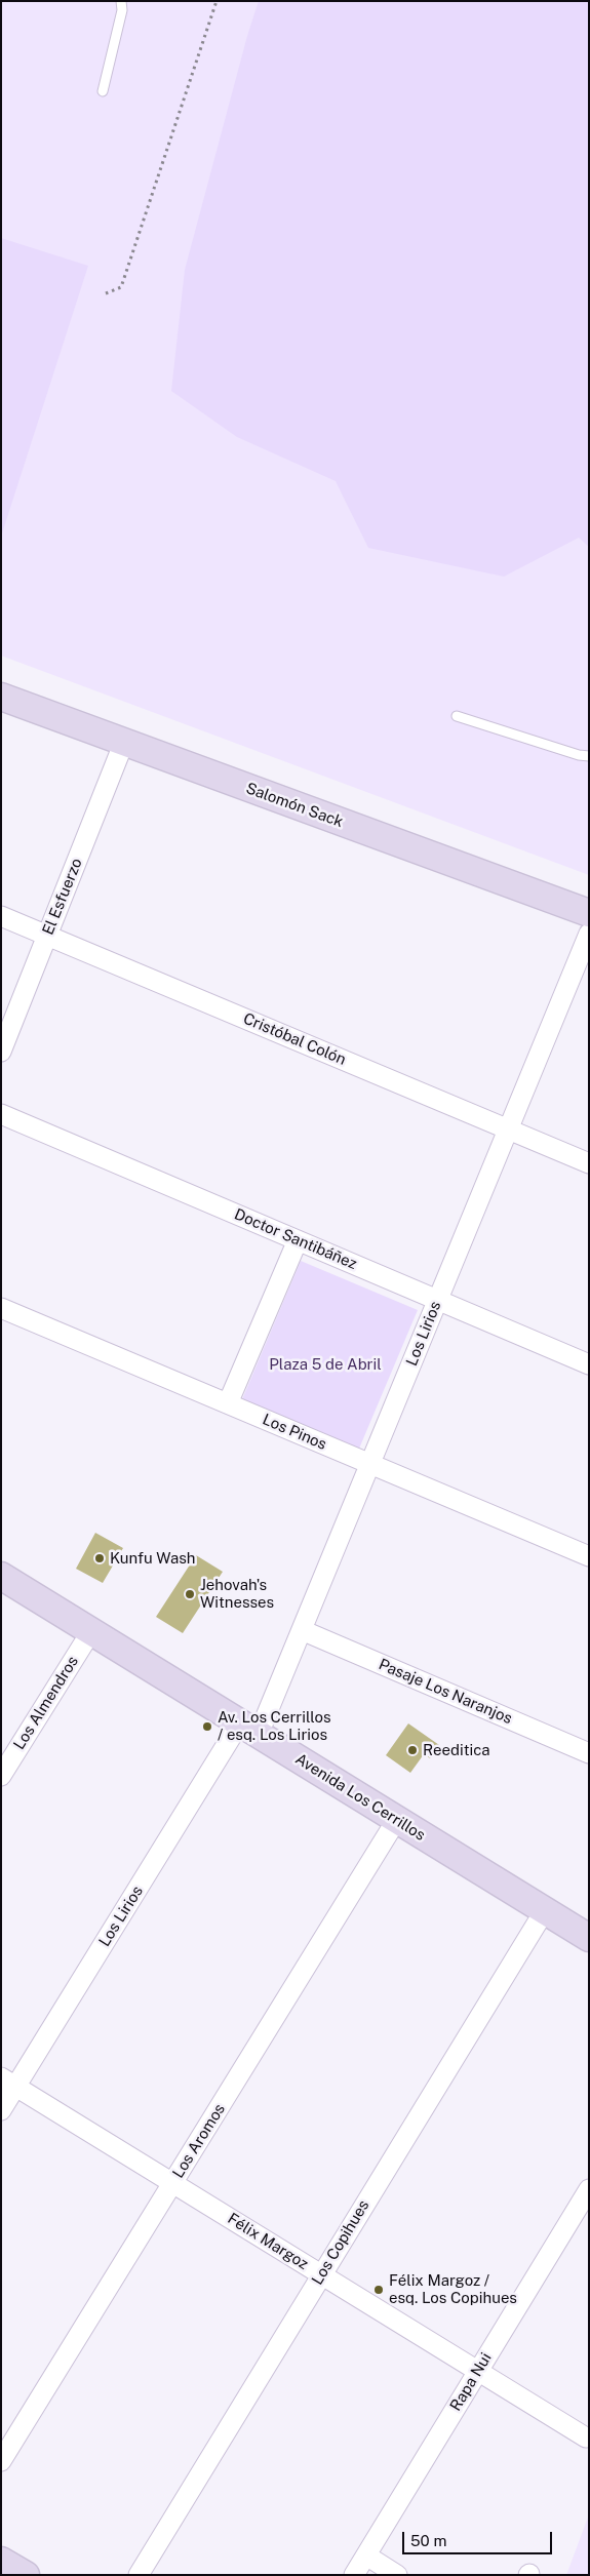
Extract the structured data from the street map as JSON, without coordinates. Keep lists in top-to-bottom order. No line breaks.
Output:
{"streets":{"street":["Salomón Sack","El Esfuerzo","Cristóbal Colón","Doctor Santibáñez","Los Lirios","Los Pinos","Pasaje Los Naranjos","Los Almendros","Avenida Los Cerrillos","Los Aromos","Félix Margoz","Los Copihues","Rapa Nui"]},"crossings":[["Salomón Sack","El Esfuerzo"],["El Esfuerzo","Cristóbal Colón"],["Cristóbal Colón","Los Lirios"],["Doctor Santibáñez","Los Lirios"],["Los Lirios","Los Pinos"],["Los Lirios","Pasaje Los Naranjos"],["Los Lirios","Avenida Los Cerrillos"],["Los Lirios","Félix Margoz"],["Los Almendros","Avenida Los Cerrillos"],["Avenida Los Cerrillos","Los Aromos"],["Avenida Los Cerrillos","Los Copihues"],["Los Aromos","Félix Margoz"],["Félix Margoz","Los Copihues"],["Félix Margoz","Rapa Nui"]],"parks":["Plaza 5 de Abril"],"places":["Kunfu Wash","Jehovah's Witnesses","Av. Los Cerrillos / esq. Los Lirios","Reeditica","Félix Margoz / esq. Los Copihues"],"scale_bar":"50 m"}
